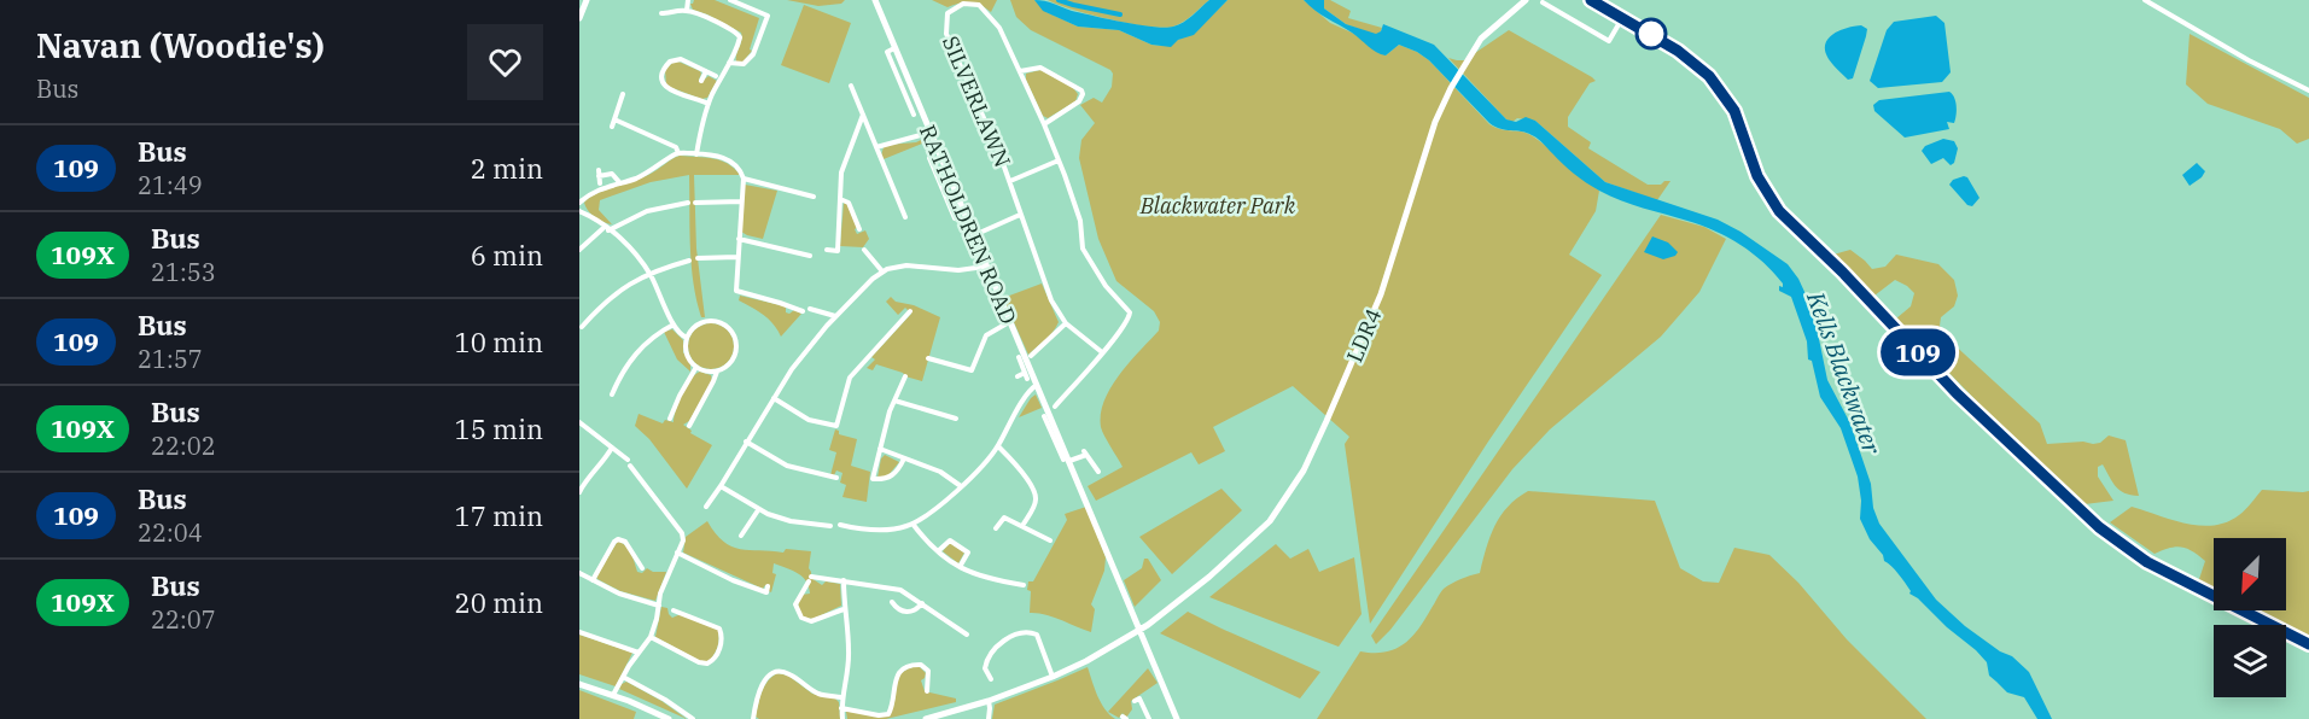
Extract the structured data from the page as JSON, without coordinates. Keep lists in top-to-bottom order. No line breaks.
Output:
{"streets":{"street":["SILVERLAWN","RATHOLDREN ROAD","LDR4"]},"crossings":[["RATHOLDREN ROAD","LDR4"]],"water":["Kells Blackwater"],"parks":["Blackwater Park"],"lines":["bus line 109"],"north":"bottom left","page":{"heading":["Navan (Woodie's)","Bus"],"on_map":"109","list":[{"mark":"109","name":"Bus","note":"21:49","value":"2 min"},{"mark":"109X","name":"Bus","note":"21:53","value":"6 min"},{"mark":"109","name":"Bus","note":"21:57","value":"10 min"},{"mark":"109X","name":"Bus","note":"22:02","value":"15 min"},{"mark":"109","name":"Bus","note":"22:04","value":"17 min"},{"mark":"109X","name":"Bus","note":"22:07","value":"20 min"}]}}
